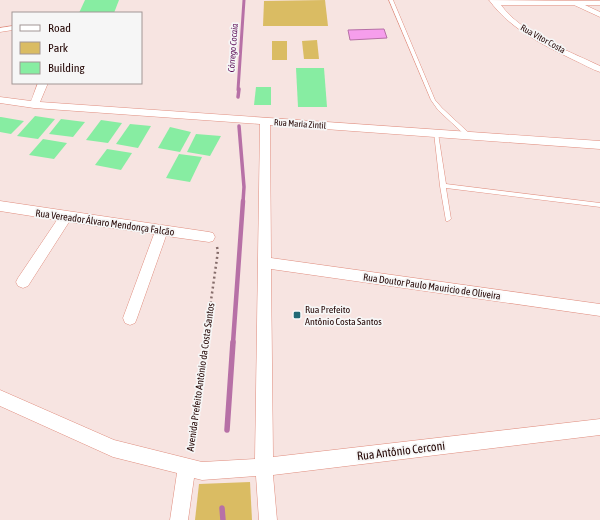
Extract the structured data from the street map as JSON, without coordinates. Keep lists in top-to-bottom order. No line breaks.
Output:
{"streets":{"street":["Rua Vitor Costa","Rua Maria Zintil","Rua Vereador Álvaro Mendonça Falcão","Rua Doutor Paulo Mauricio de Oliveira","Rua Antônio Cerconi"],"path":["Avenida Prefeito Antônio da Costa Santos"]},"crossings":[["Rua Vereador Álvaro Mendonça Falcão","Avenida Prefeito Antônio da Costa Santos"],["Avenida Prefeito Antônio da Costa Santos","Rua Antônio Cerconi"]],"water":["Córrego Cocaia"],"places":{"transit":["Rua Prefeito Antônio Costa Santos"]},"legend":["Road","Park","Building"]}
